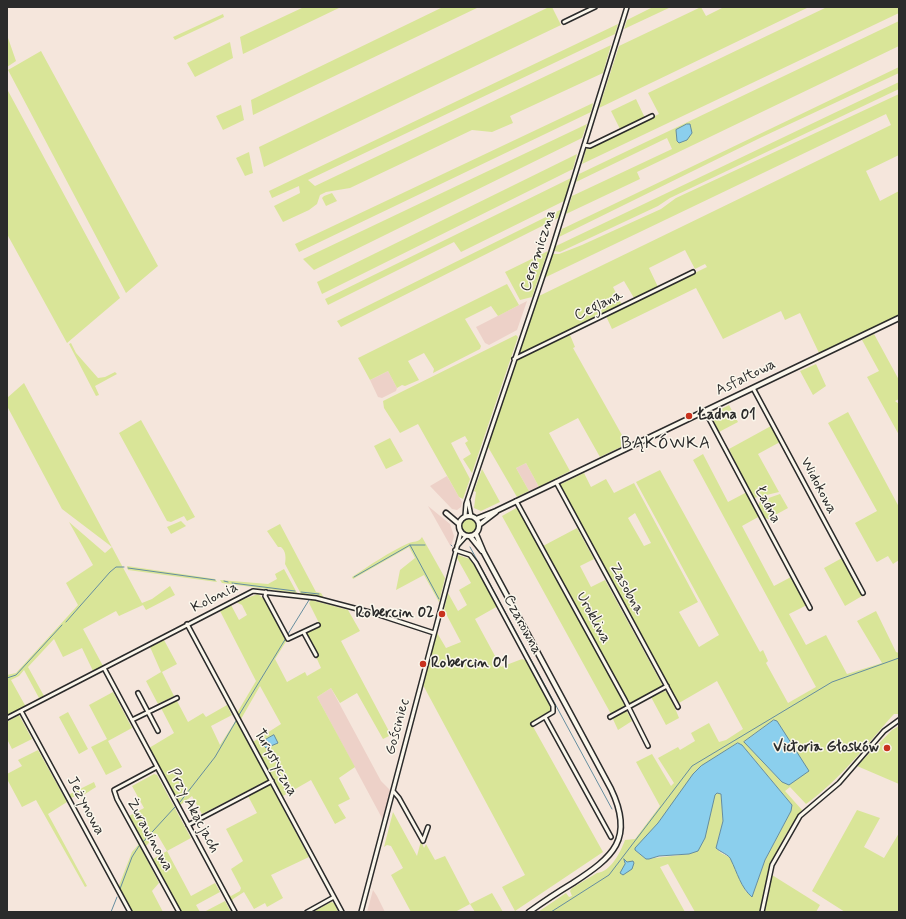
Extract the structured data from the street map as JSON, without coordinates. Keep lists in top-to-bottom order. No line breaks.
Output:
{"streets":{"street":["Ceramiczna","Ceglana","Asfaltowa","Widokowa","Ładna","Zasobna","Kolonia","Urokliwa","Czarowna","Gościniec","Turystyczna","Jeżynowa","Przy Akacjach","Żurawinowa"]},"crossings":[["Ceramiczna","Ceglana"],["Ceramiczna","Asfaltowa"],["Ceramiczna","Gościniec"],["Asfaltowa","Widokowa"],["Asfaltowa","Ładna"],["Asfaltowa","Zasobna"],["Asfaltowa","Urokliwa"],["Asfaltowa","Gościniec"],["Kolonia","Gościniec"],["Kolonia","Turystyczna"],["Kolonia","Jeżynowa"],["Kolonia","Przy Akacjach"],["Czarowna","Gościniec"],["Przy Akacjach","Żurawinowa"]],"districts":["BĄKÓWKA"],"places":["Ładna 01","Robercin 02","Robercin 01","Victoria Głosków"]}
